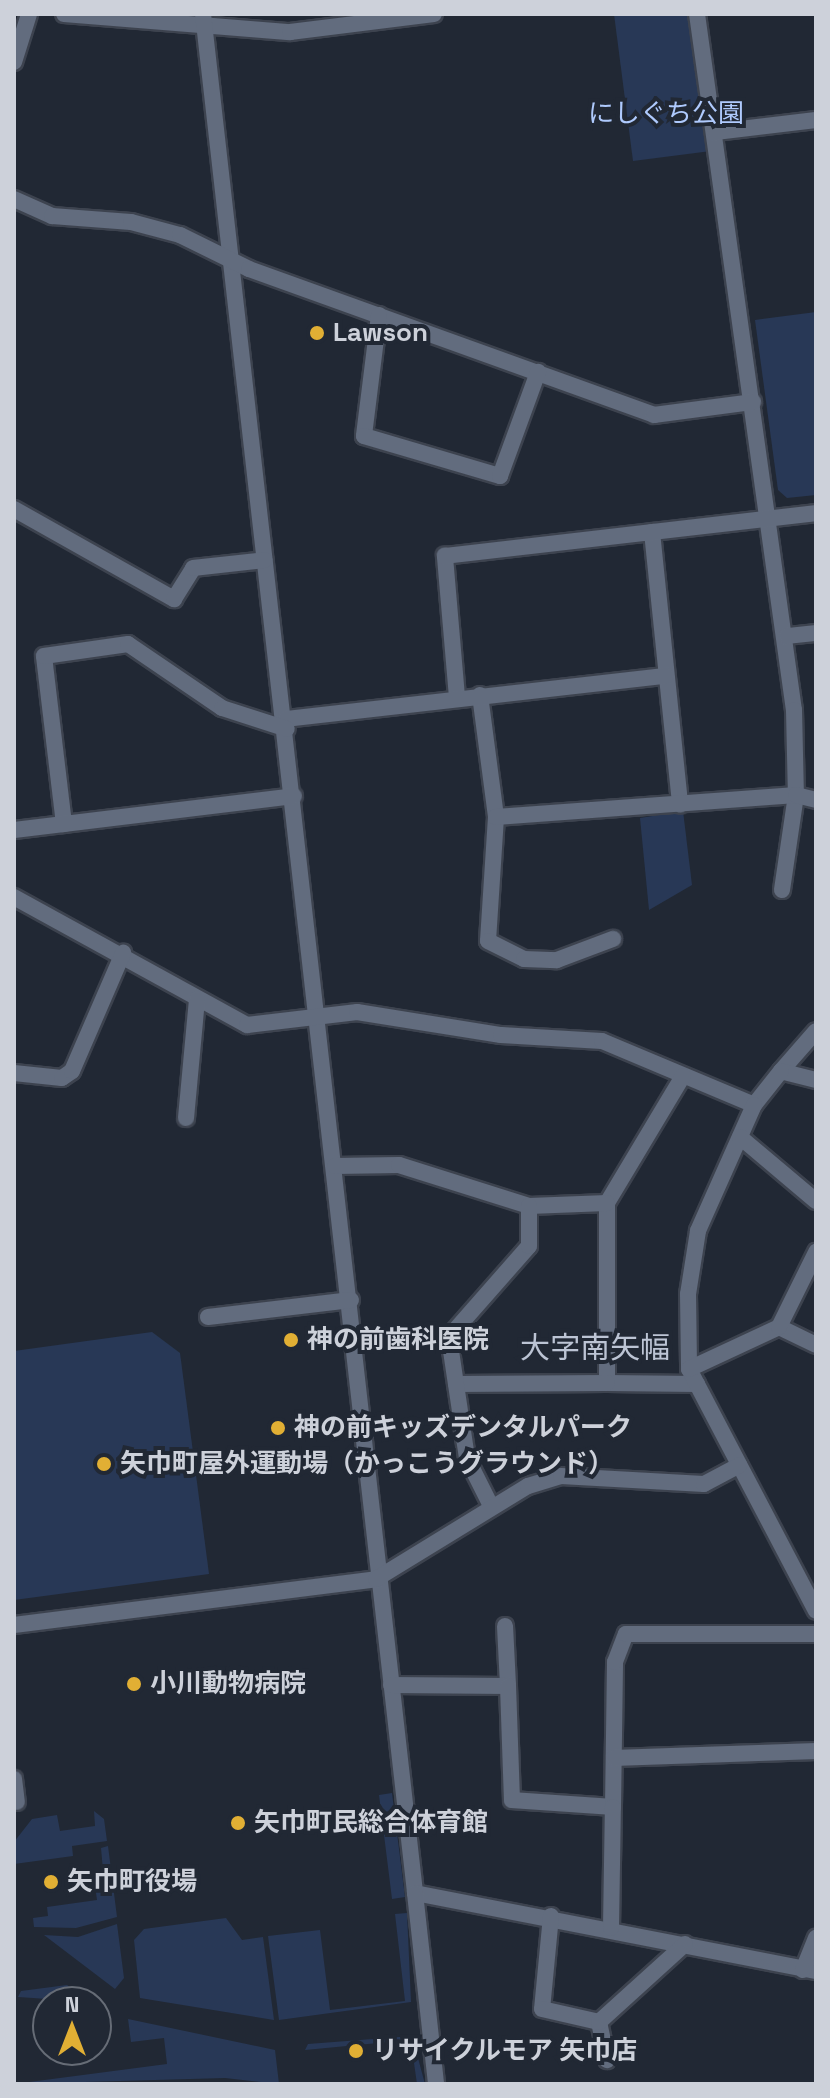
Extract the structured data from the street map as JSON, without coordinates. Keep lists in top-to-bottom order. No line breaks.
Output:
{"districts":["大字南矢幅"],"parks":["にしぐち公園"],"places":["Lawson","神の前歯科医院","神の前キッズデンタルパーク","矢巾町屋外運動場（かっこうグラウンド）","小川動物病院","矢巾町民総合体育館","矢巾町役場","リサイクルモア 矢巾店"],"north":"top"}
